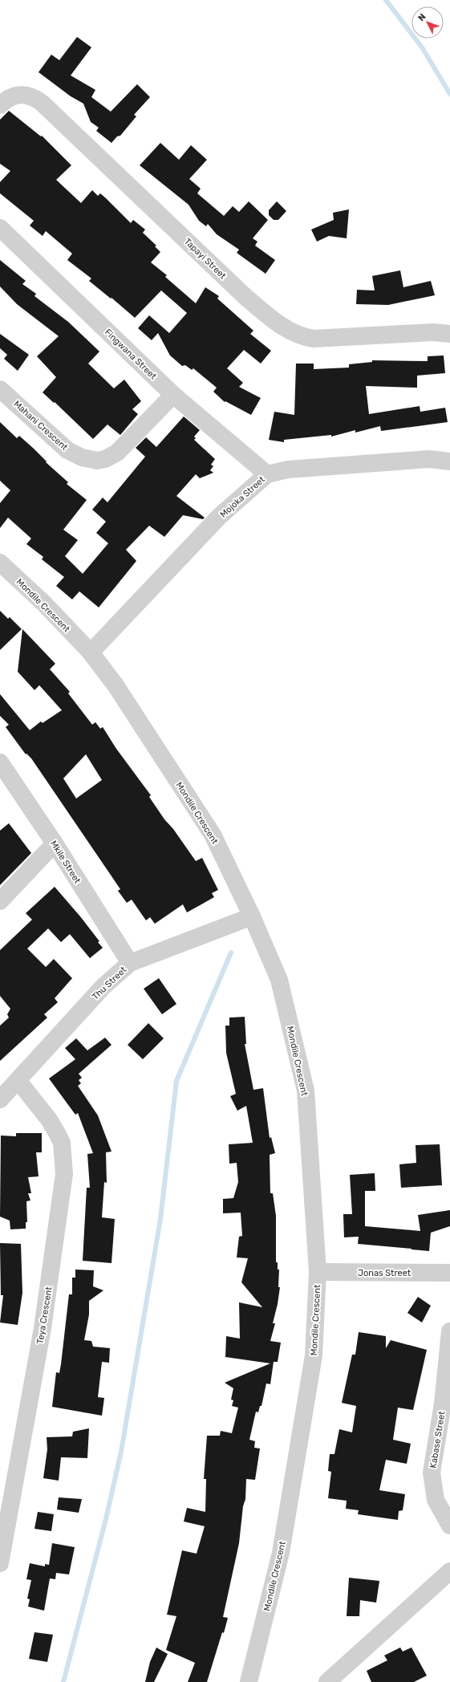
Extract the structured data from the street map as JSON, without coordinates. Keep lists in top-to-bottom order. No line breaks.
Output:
{"streets":{"street":["Tapayi Street","Fingwana Street","Mahani Crescent","Mojoka Street","Mondile Crescent","Mkile Street","Thu Street","Jonas Street","Teya Crescent","Kabase Street"]},"crossings":[["Fingwana Street","Mahani Crescent"],["Fingwana Street","Mojoka Street"],["Mojoka Street","Mondile Crescent"],["Mondile Crescent","Thu Street"],["Mondile Crescent","Jonas Street"],["Mkile Street","Thu Street"],["Thu Street","Teya Crescent"]],"north":"top left"}
